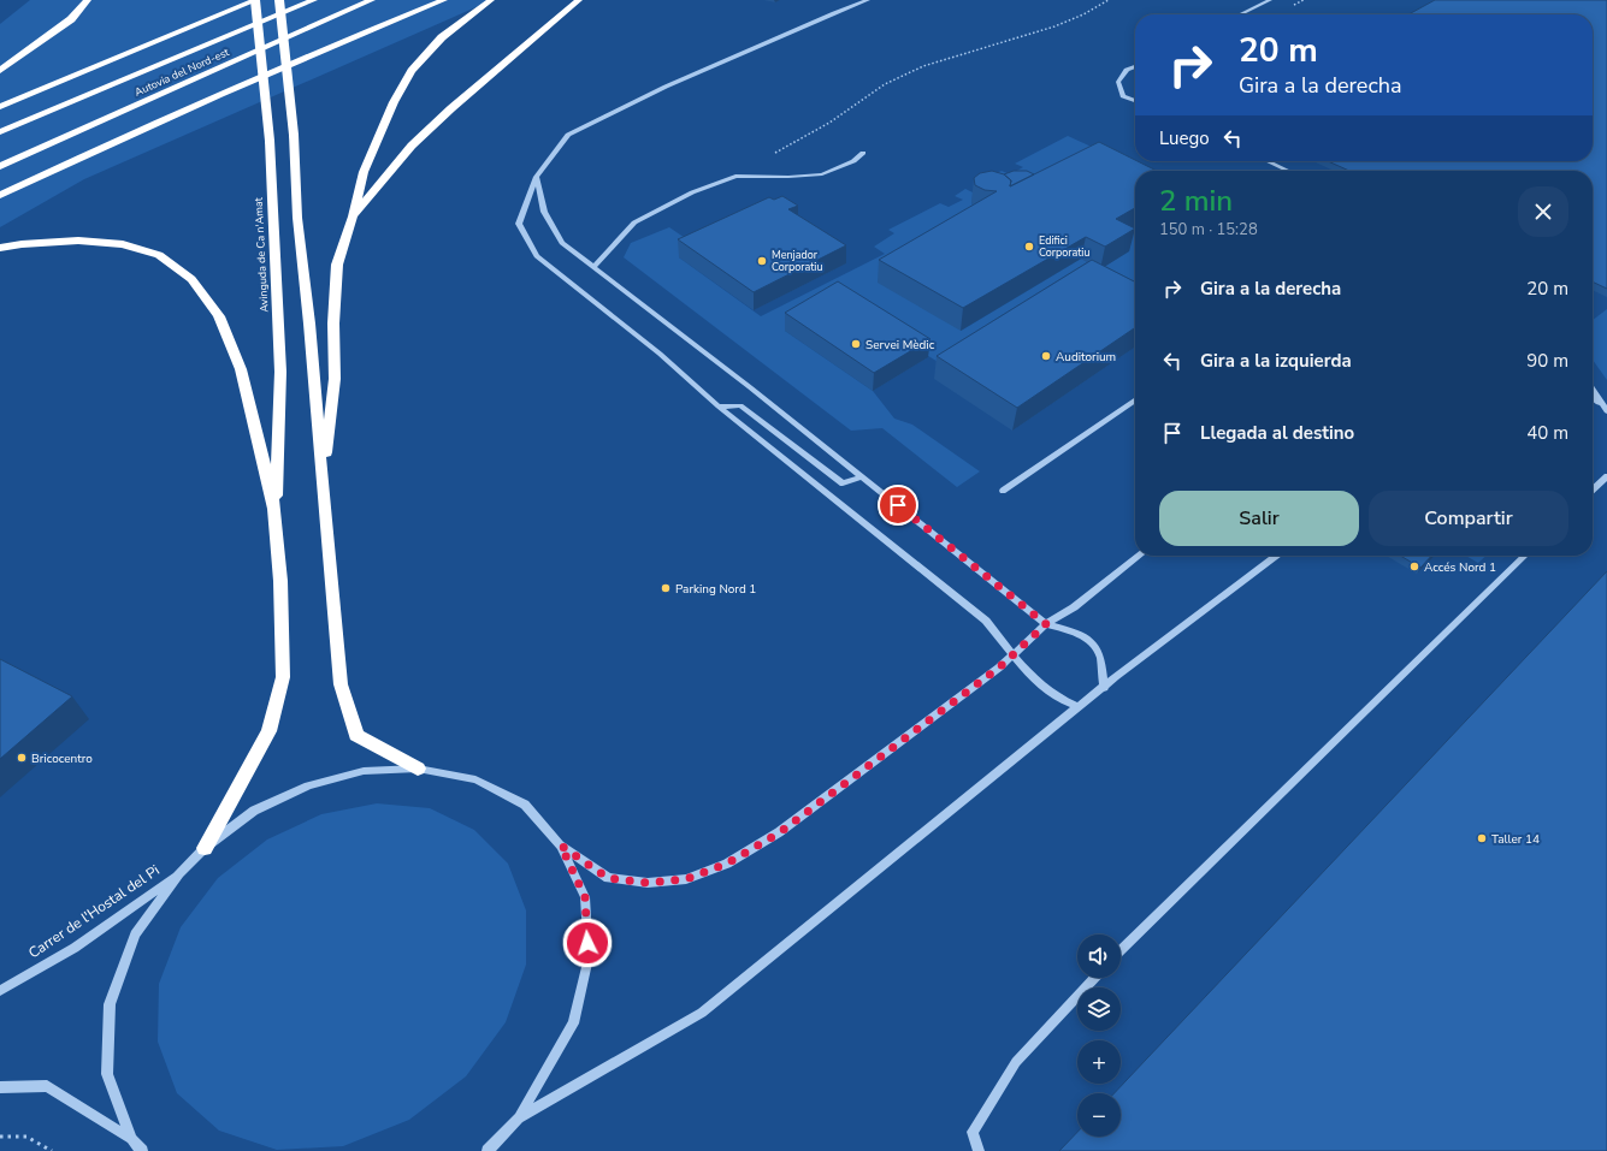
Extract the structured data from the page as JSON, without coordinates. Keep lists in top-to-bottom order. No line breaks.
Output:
{"streets":{"highway":["Autovia del Nord-est","Avinguda de Ca n'Amat"],"street":["Carrer de l'Hostal del Pi"]},"places":["Edifici Corporatiu","Menjador Corporatiu","Servei Mèdic","Auditorium","Accés Nord 1","Parking Nord 1","Bricocentro","Taller 14"],"page":{"turn":["20 m","Gira a la derecha"],"then":"Luego","heading":["2 min","150 m · 15:28"],"list":[{"name":"Gira a la derecha","value":"20 m"},{"name":"Gira a la izquierda","value":"90 m"},{"name":"Llegada al destino","value":"40 m"}],"buttons":["Salir","Compartir"],"map_buttons":["+","−"]}}
